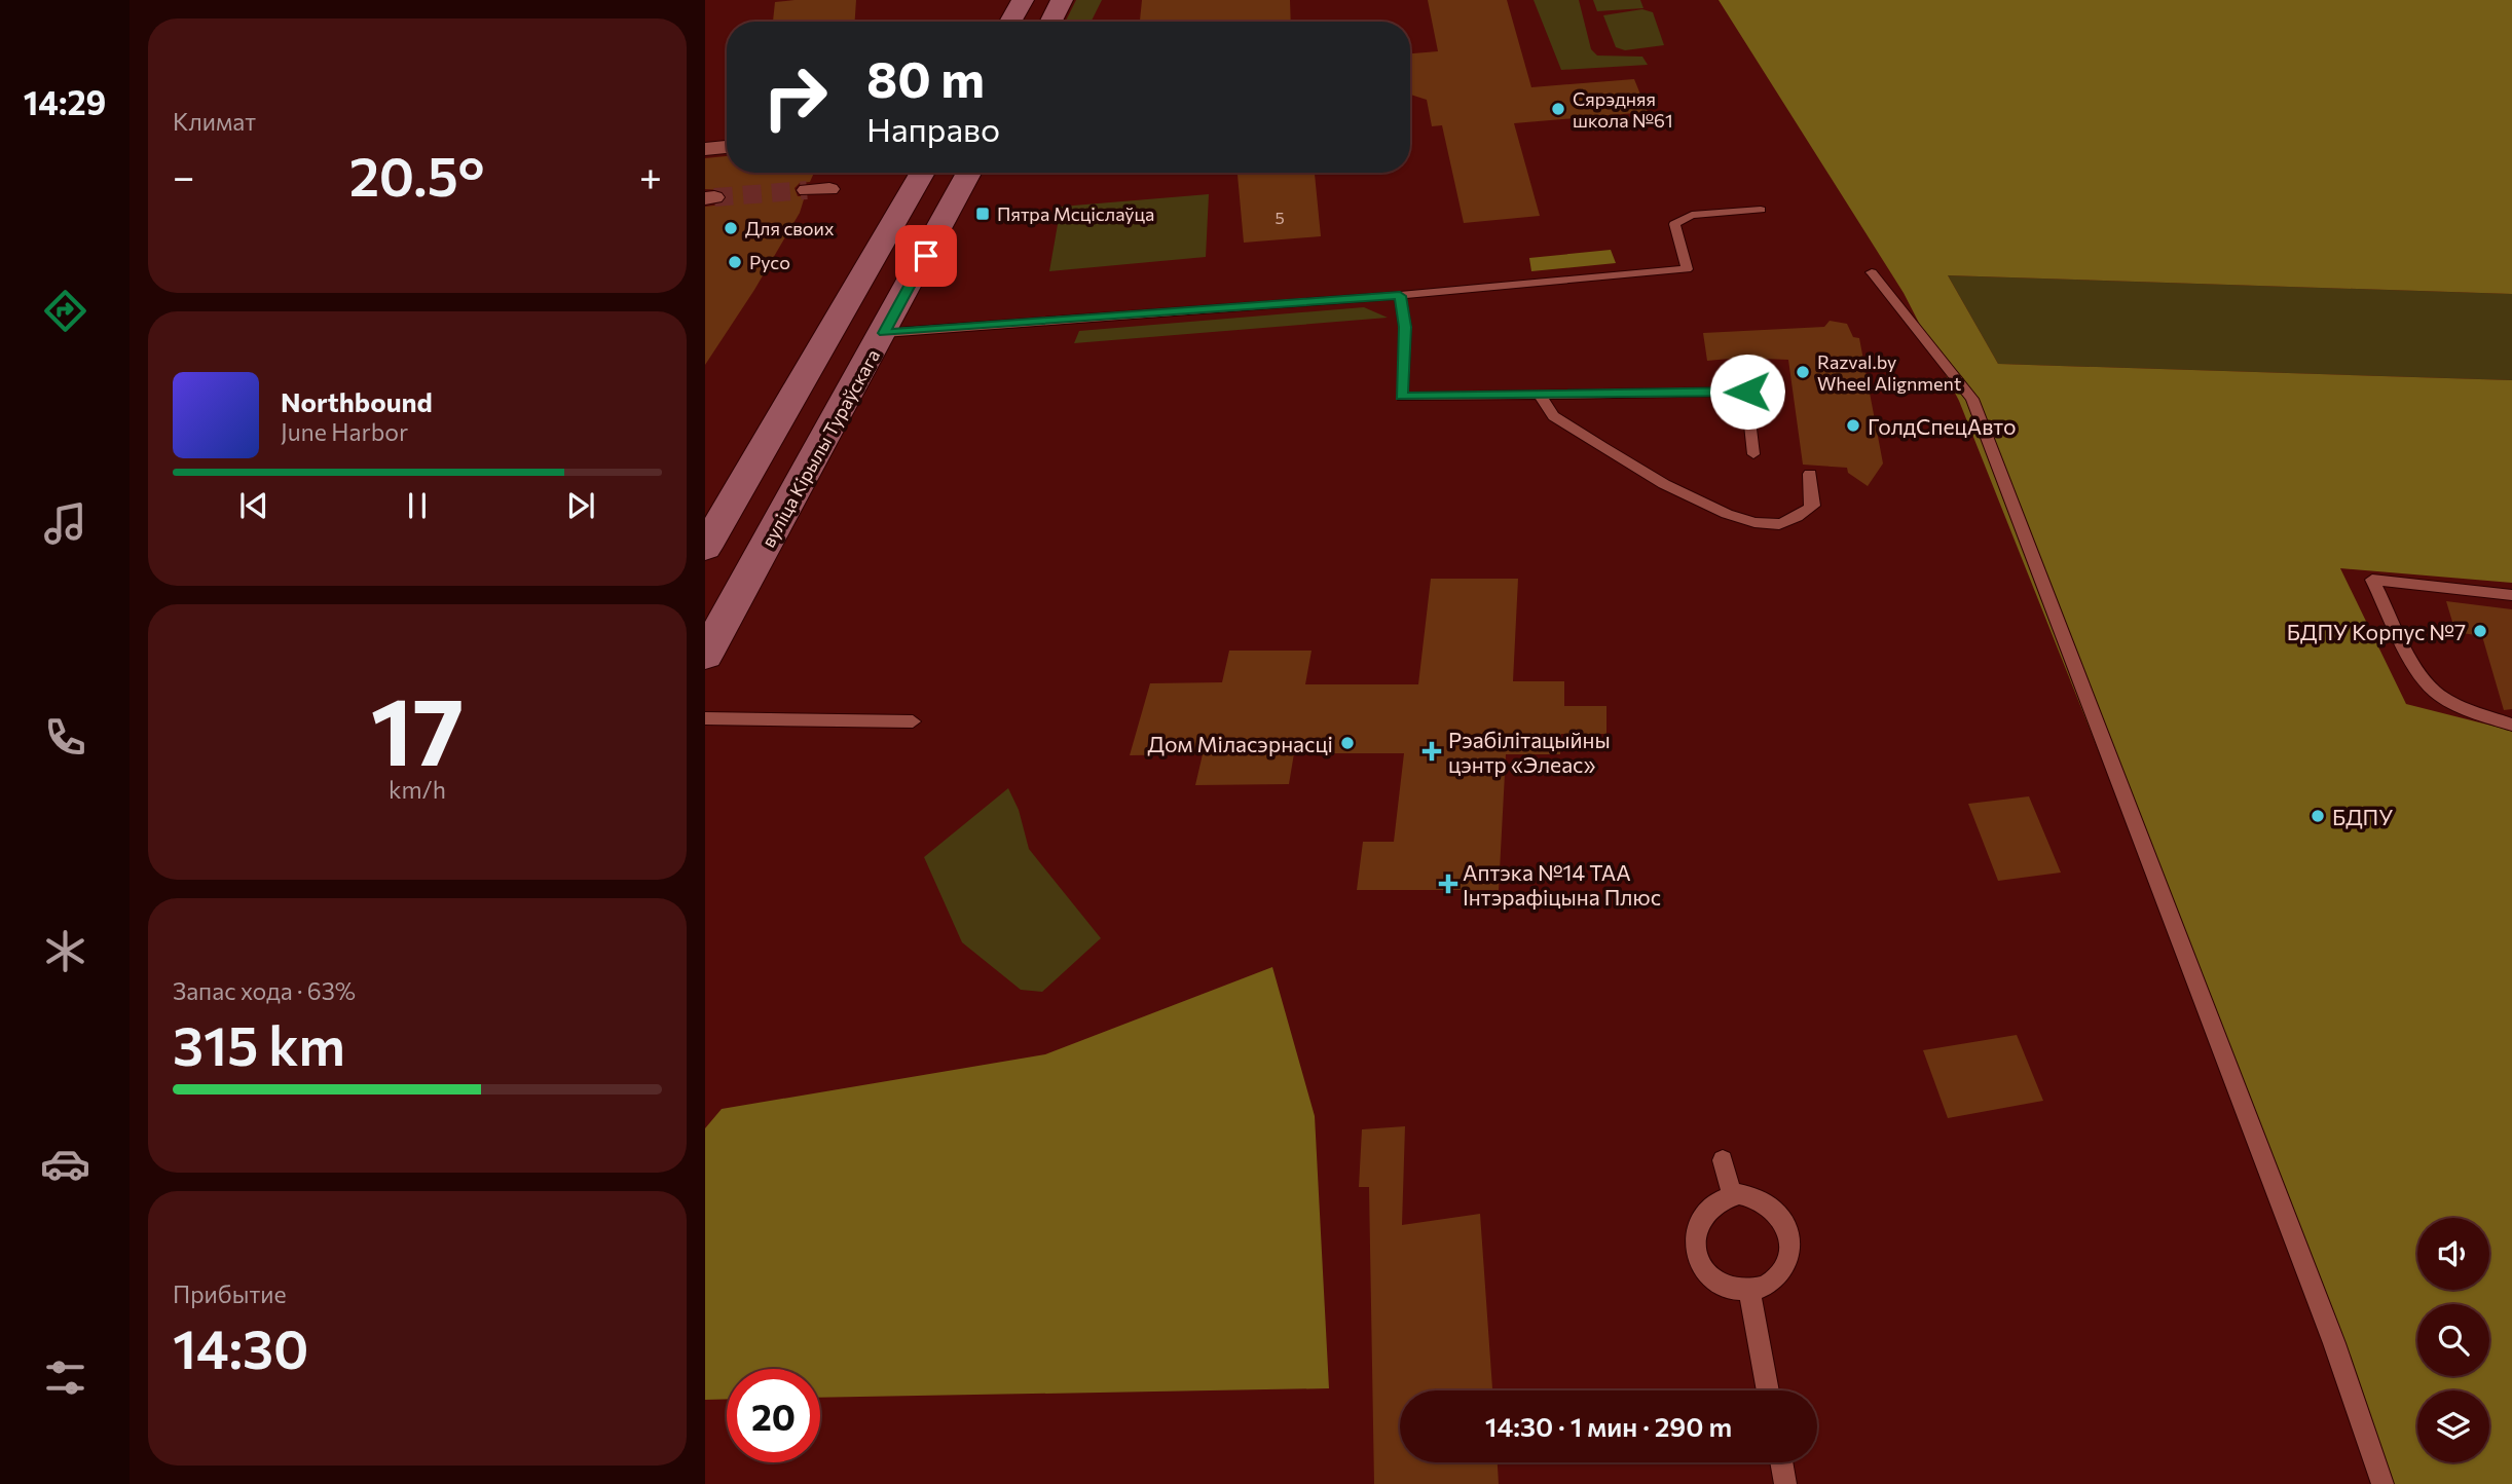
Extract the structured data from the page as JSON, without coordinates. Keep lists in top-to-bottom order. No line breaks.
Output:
{"streets":{"main road":["вуліца Кірылы Тураўскага"]},"places":{"other":["Сярэдняя школа №61","Для своих","Русо","Razval.by Wheel Alignment","ГолдСпецАвто","БДПУ Корпус №7","Дом Міласэрнасці","БДПУ"],"transit":["Пятра Мсціслаўца"],"health":["Рэабілітацыйны цэнтр «Элеас»","Аптэка №14 ТАА Інтэрафіцына Плюс"]},"house_numbers":["5"],"page":{"tabs":"14:29","tile":["Климат",["17","km/h"],["Запас хода · 63%","315 km"],["Прибытие","14:30"]],"turn":["80 m","Направо"],"heat":["−","20.5°","+"],"song":["Northbound","June Harbor"],"limit":"20","trip":"14:30 · 1 мин · 290 m"}}
